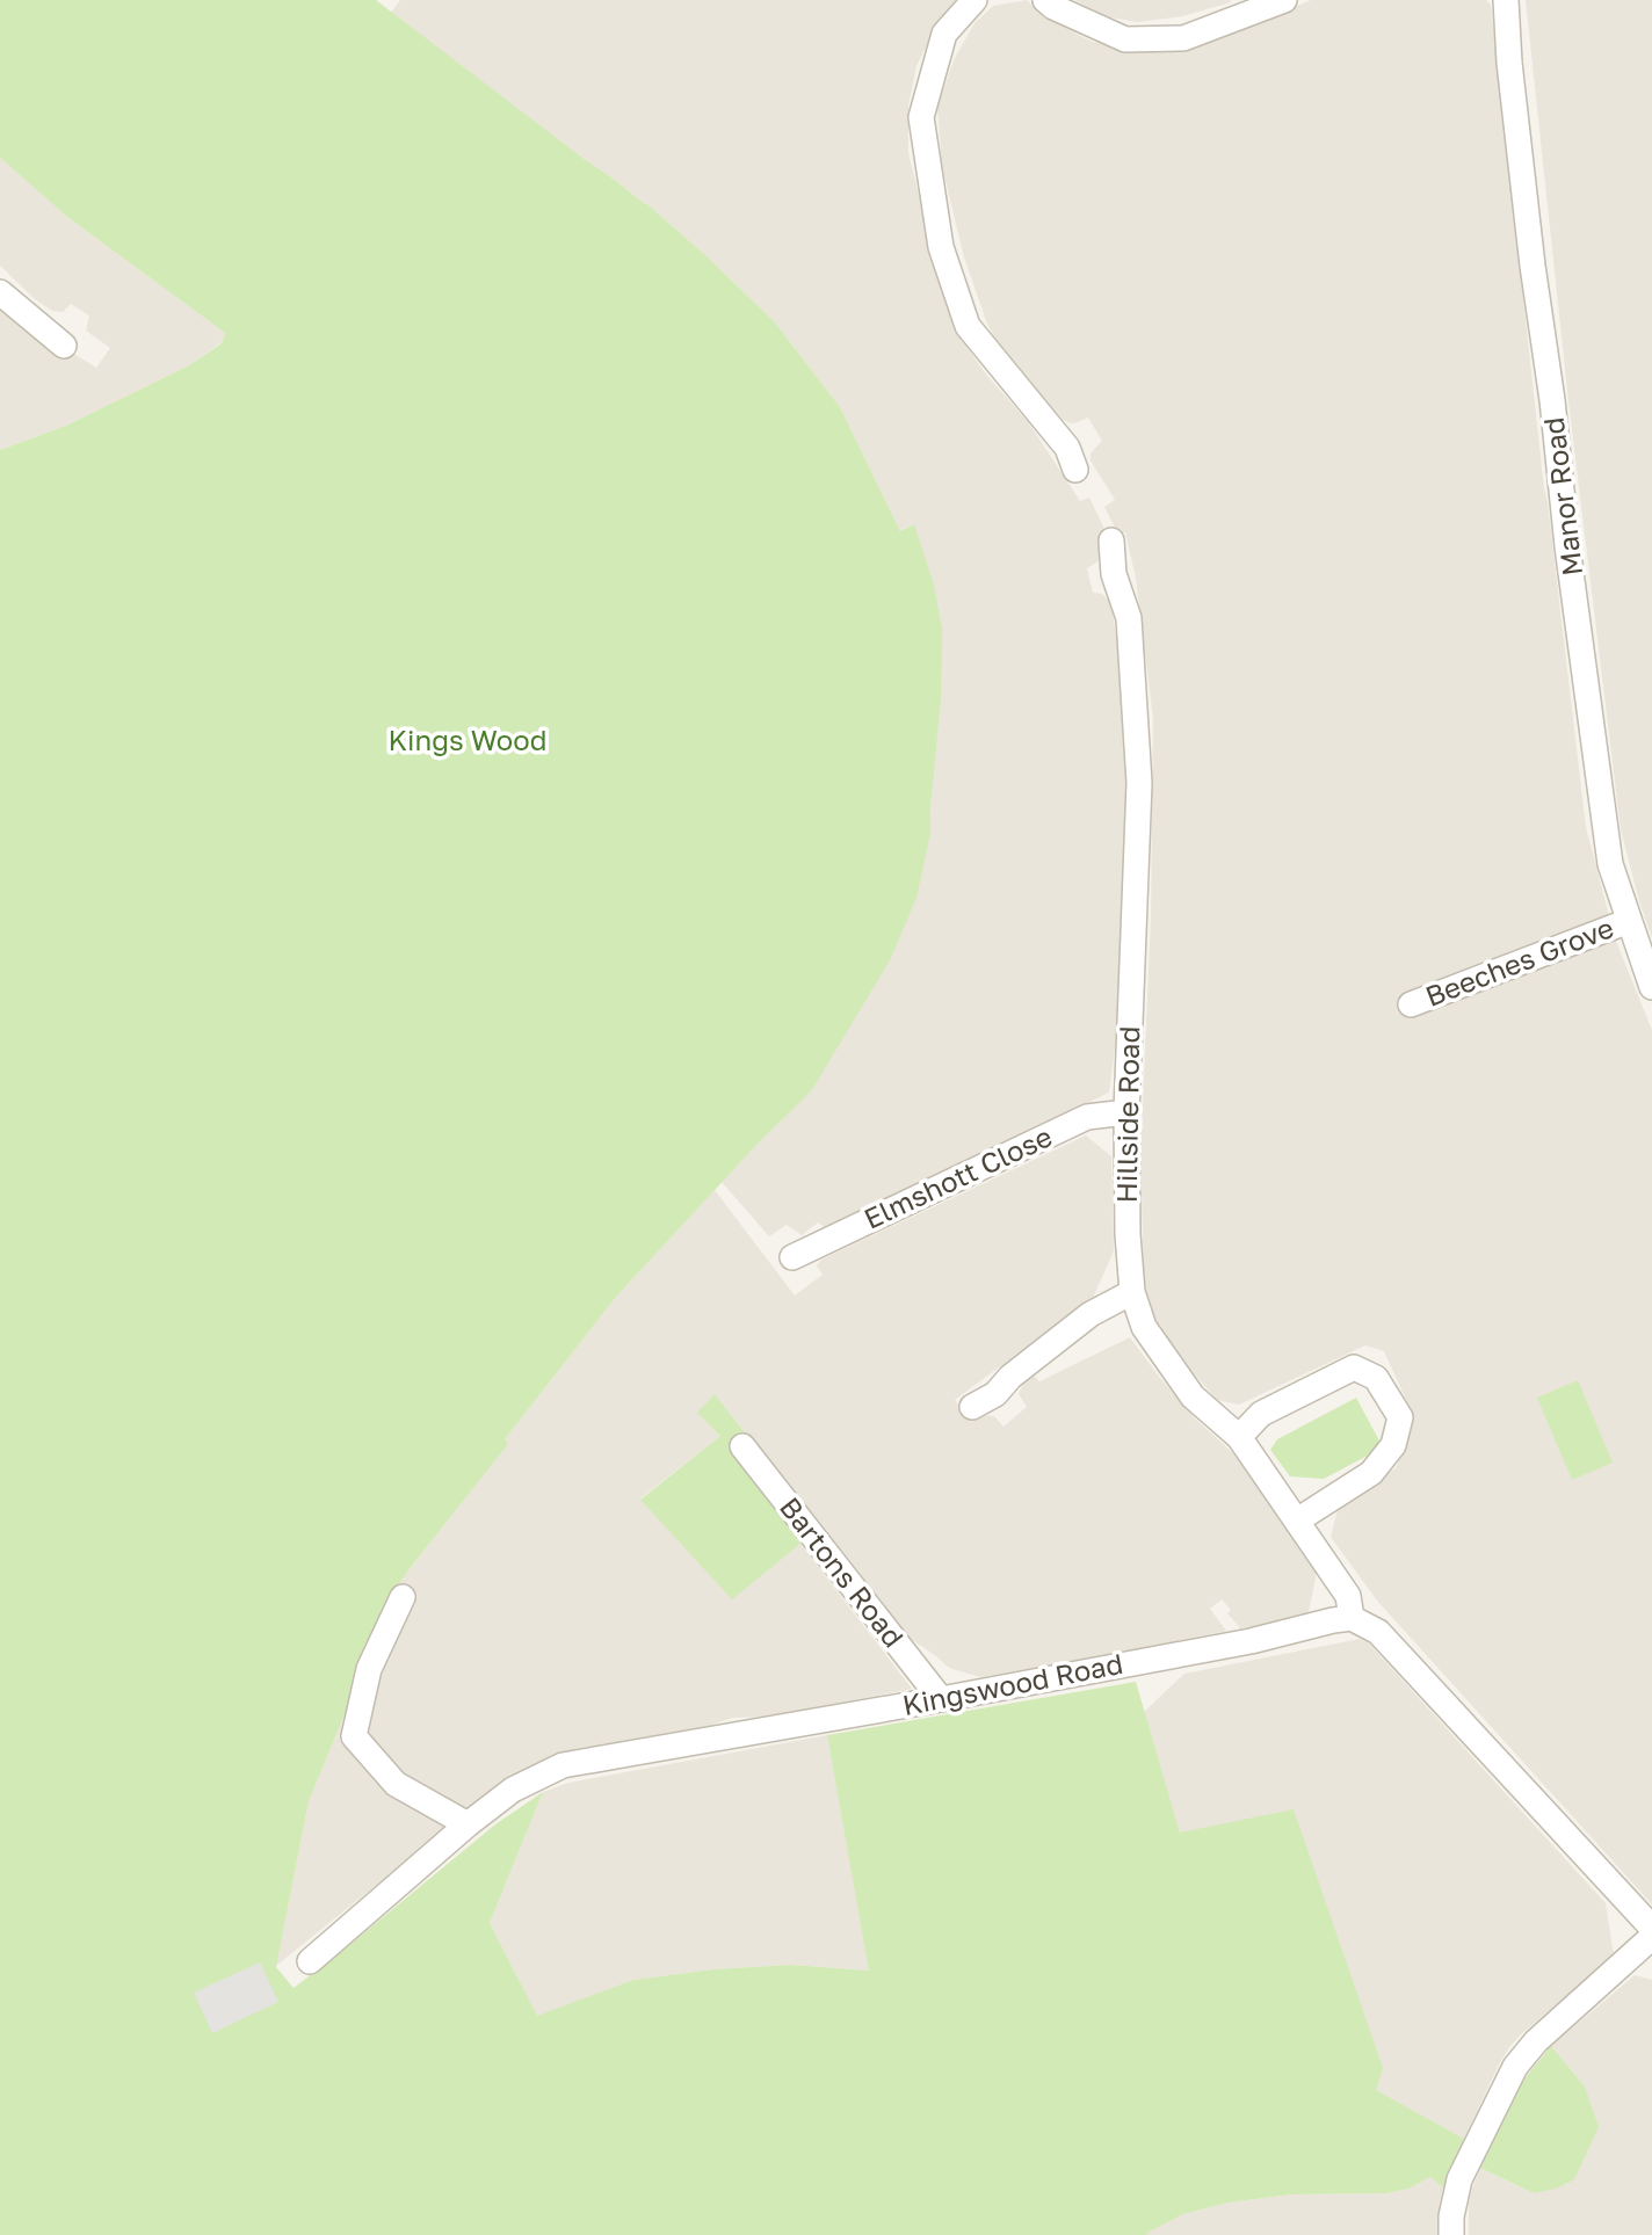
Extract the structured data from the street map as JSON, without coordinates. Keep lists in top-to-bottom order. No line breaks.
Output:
{"streets":{"street":["Manor Road","Beeches Grove","Hillside Road","Elmshott Close","Bartons Road","Kingswood Road"]},"crossings":[["Manor Road","Beeches Grove"],["Hillside Road","Elmshott Close"],["Hillside Road","Kingswood Road"],["Bartons Road","Kingswood Road"]],"parks":["Kings Wood"]}
